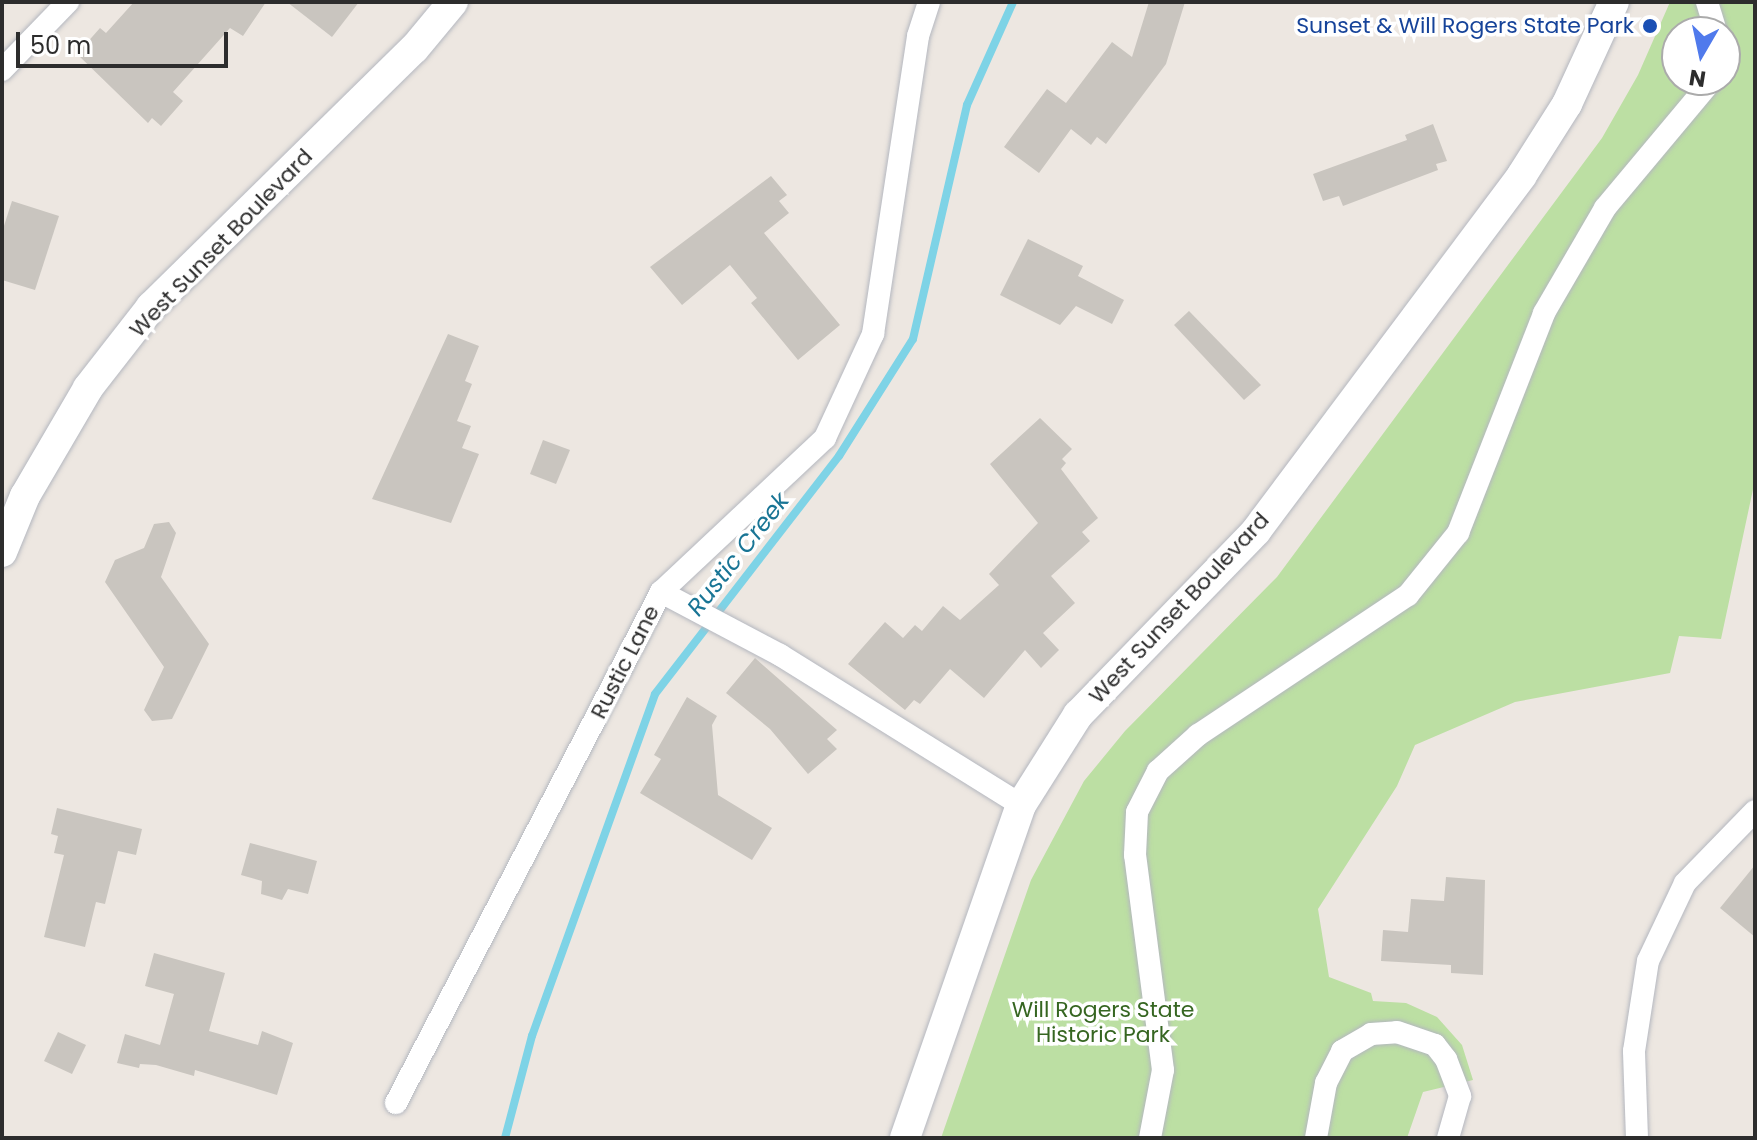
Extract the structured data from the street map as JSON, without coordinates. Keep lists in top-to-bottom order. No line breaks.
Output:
{"streets":{"main road":["West Sunset Boulevard"],"street":["Rustic Lane"]},"crossings":[["West Sunset Boulevard","Rustic Lane"]],"water":["Rustic Creek"],"parks":["Will Rogers State Historic Park"],"places":["Sunset & Will Rogers State Park"],"scale_bar":"50 m","north":"bottom"}
